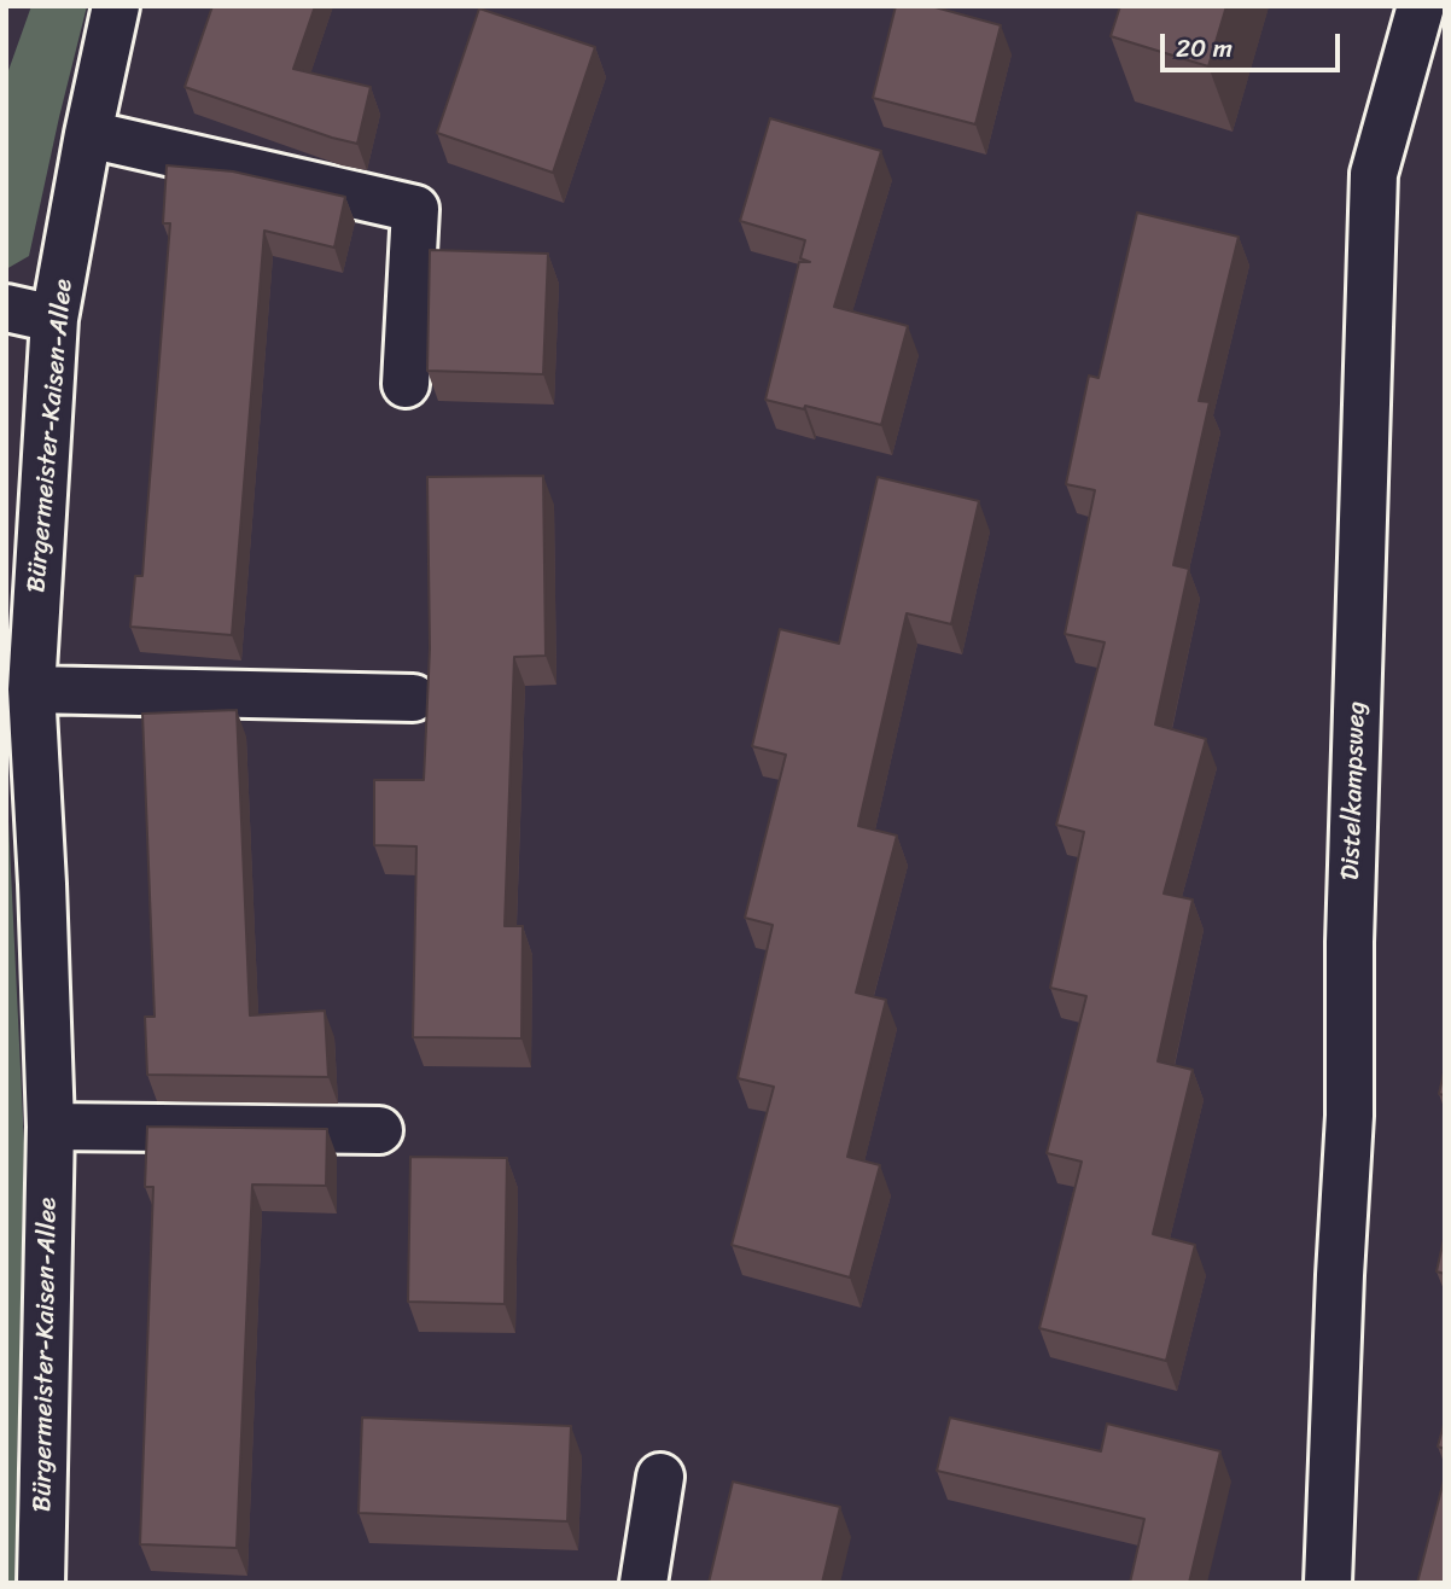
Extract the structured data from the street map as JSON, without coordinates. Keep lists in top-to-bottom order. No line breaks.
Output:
{"streets":{"street":["Bürgermeister-Kaisen-Allee","Distelkampsweg"]},"scale_bar":"20 m"}
